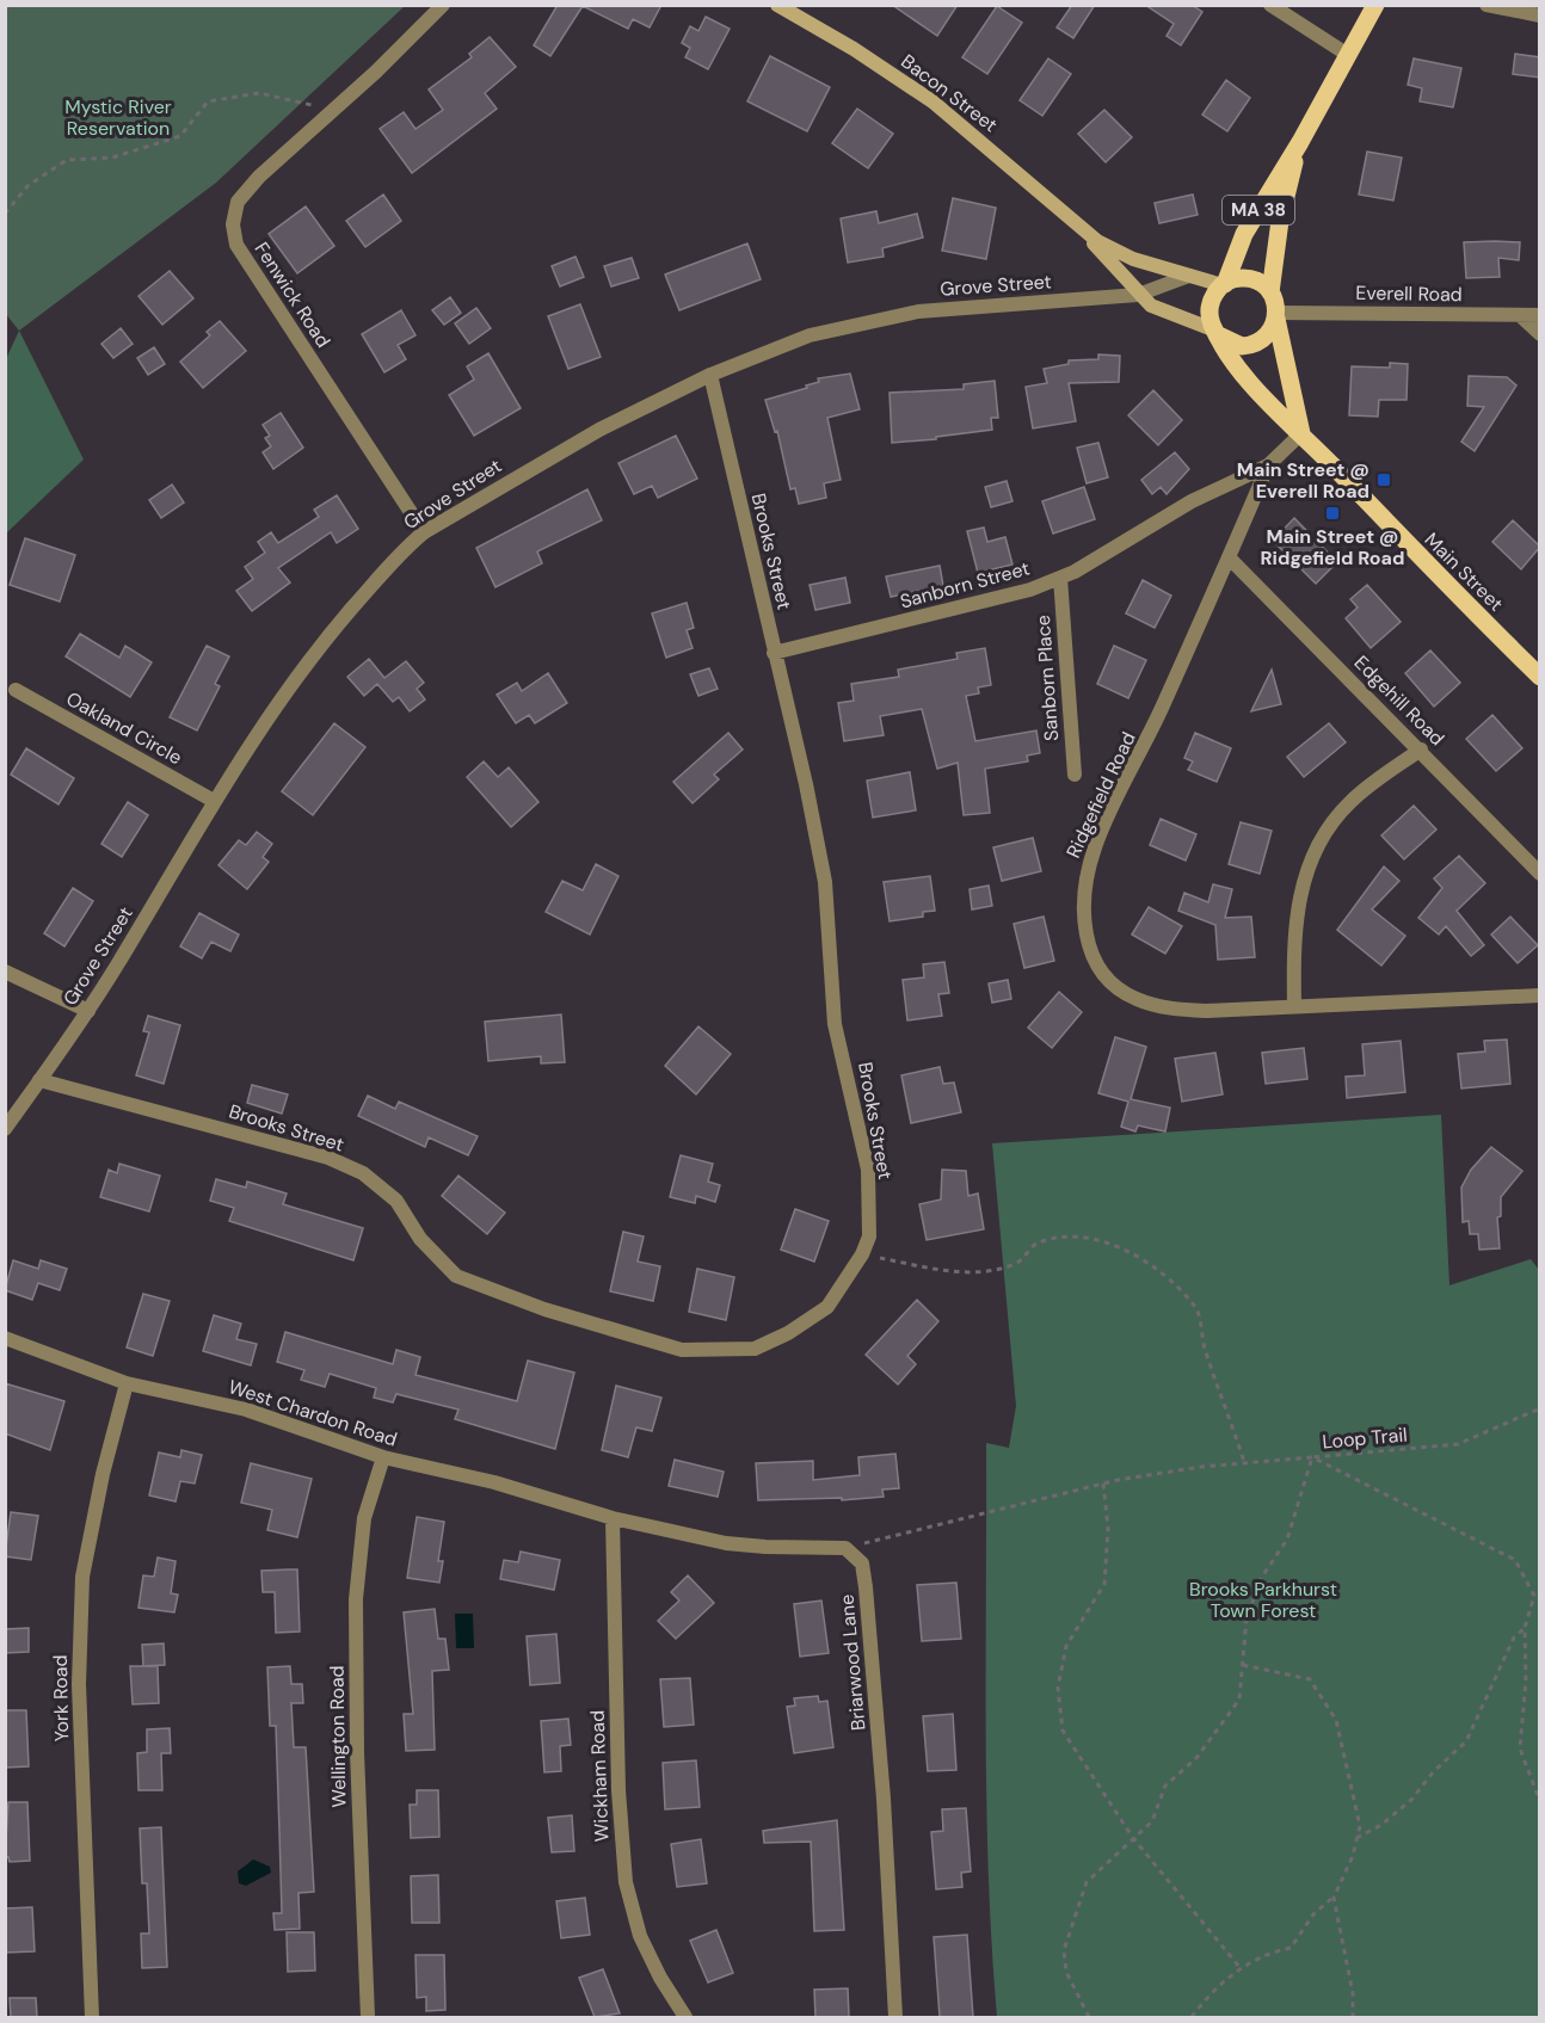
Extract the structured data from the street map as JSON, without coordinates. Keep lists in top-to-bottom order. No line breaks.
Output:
{"streets":{"main road":["Bacon Street","MA 38","Main Street"],"street":["Grove Street","Everell Road","Fenwick Road","Brooks Street","Sanborn Street","Sanborn Place","Edgehill Road","Oakland Circle","Ridgefield Road","West Chardon Road","Briarwood Lane","York Road","Wellington Road","Wickham Road"],"path":["Loop Trail"]},"crossings":[["Bacon Street","MA 38"],["Bacon Street","Grove Street"],["Bacon Street","Everell Road"],["Bacon Street","Main Street"],["MA 38","Everell Road"],["MA 38","Main Street"],["MA 38","Ridgefield Road"],["Grove Street","Fenwick Road"],["Grove Street","Brooks Street"],["Grove Street","Oakland Circle"],["Everell Road","Main Street"],["Brooks Street","Sanborn Street"],["Main Street","Ridgefield Road"],["Sanborn Street","Sanborn Place"],["Sanborn Street","Ridgefield Road"],["Edgehill Road","Ridgefield Road"],["West Chardon Road","York Road"],["West Chardon Road","Wellington Road"],["West Chardon Road","Wickham Road"]],"parks":["Mystic River Reservation","Brooks Parkhurst Town Forest"],"places":{"transit":["Main Street @ Everell Road","Main Street @ Ridgefield Road"]}}
